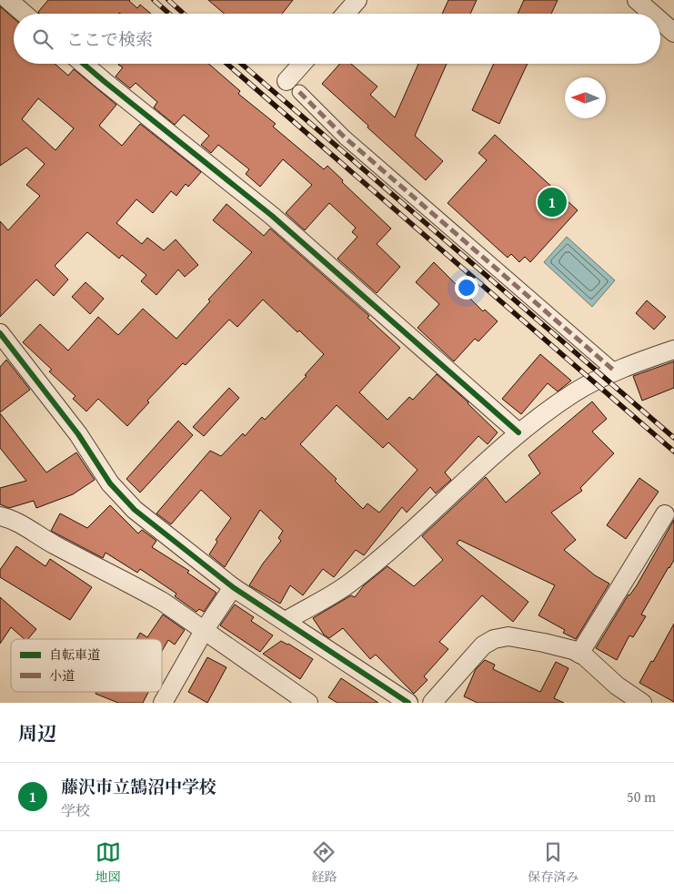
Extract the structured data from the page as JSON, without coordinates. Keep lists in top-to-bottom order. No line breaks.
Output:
{"legend":["自転車道","小道"],"north":"left","page":{"search":"ここで検索","pins":"1","heading":"周辺","list":[{"mark":"1","name":"藤沢市立鵠沼中学校","note":"学校","value":"50 m"}],"nav":["地図","経路","保存済み"]}}
